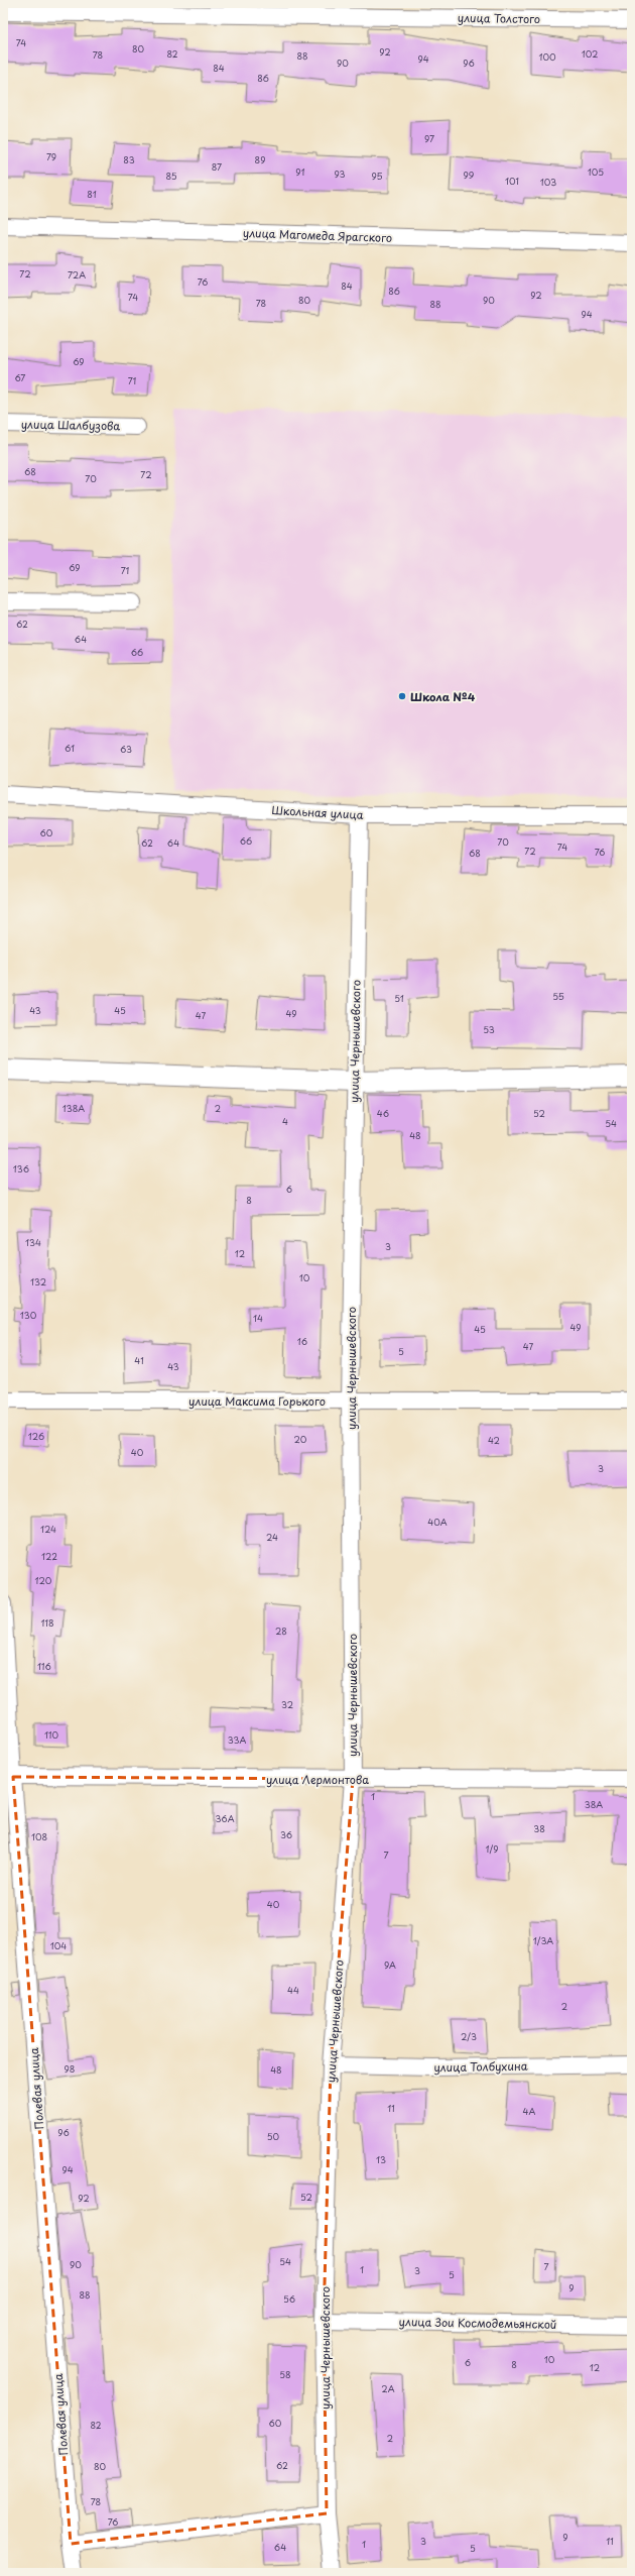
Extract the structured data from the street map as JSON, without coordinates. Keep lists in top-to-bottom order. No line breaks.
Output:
{"streets":{"street":["улица Толстого","улица Магомеда Ярагского","улица Шалбузова","Школьная улица","улица Чернышевского","улица Максима Горького","улица Лермонтова","улица Толбухина","Полевая улица","улица Зои Космодемьянской"]},"crossings":[["Школьная улица","улица Чернышевского"],["улица Чернышевского","улица Максима Горького"],["улица Чернышевского","улица Лермонтова"],["улица Чернышевского","улица Толбухина"],["улица Чернышевского","улица Зои Космодемьянской"],["улица Лермонтова","Полевая улица"]],"places":["Школа №4"],"house_numbers":["74","80","92","82","102","78","88","100","94","90","96","84","86","97","79","83","89","87","91","105","93","99","85","95","101","103","81","72","72А","76","84","86","92","74","80","90","78","88","94","69","67","71","68","72","70","69","71","62","64","66","61","63","60","66","70","62","64","74","72","76","68","55","51","43","45","49","47","53","138А","2","46","52","4","54","48","136","6","8","134","3","12","10","132","130","14","49","45","16","47","5","41","43","126","20","42","40","3","40А","124","24","122","120","118","28","116","32","110","33А","1","38А","36А","38","36","108","1/9","7","40","1/3А","104","9А","44","2","2/3","98","48","11","4А","96","50","13","94","52","92","54","90","7","1","3","5","9","88","56","10","6","8","12","58","2А","60","82","2","62","80","78","76","9","3","11","1","64","5"]}
